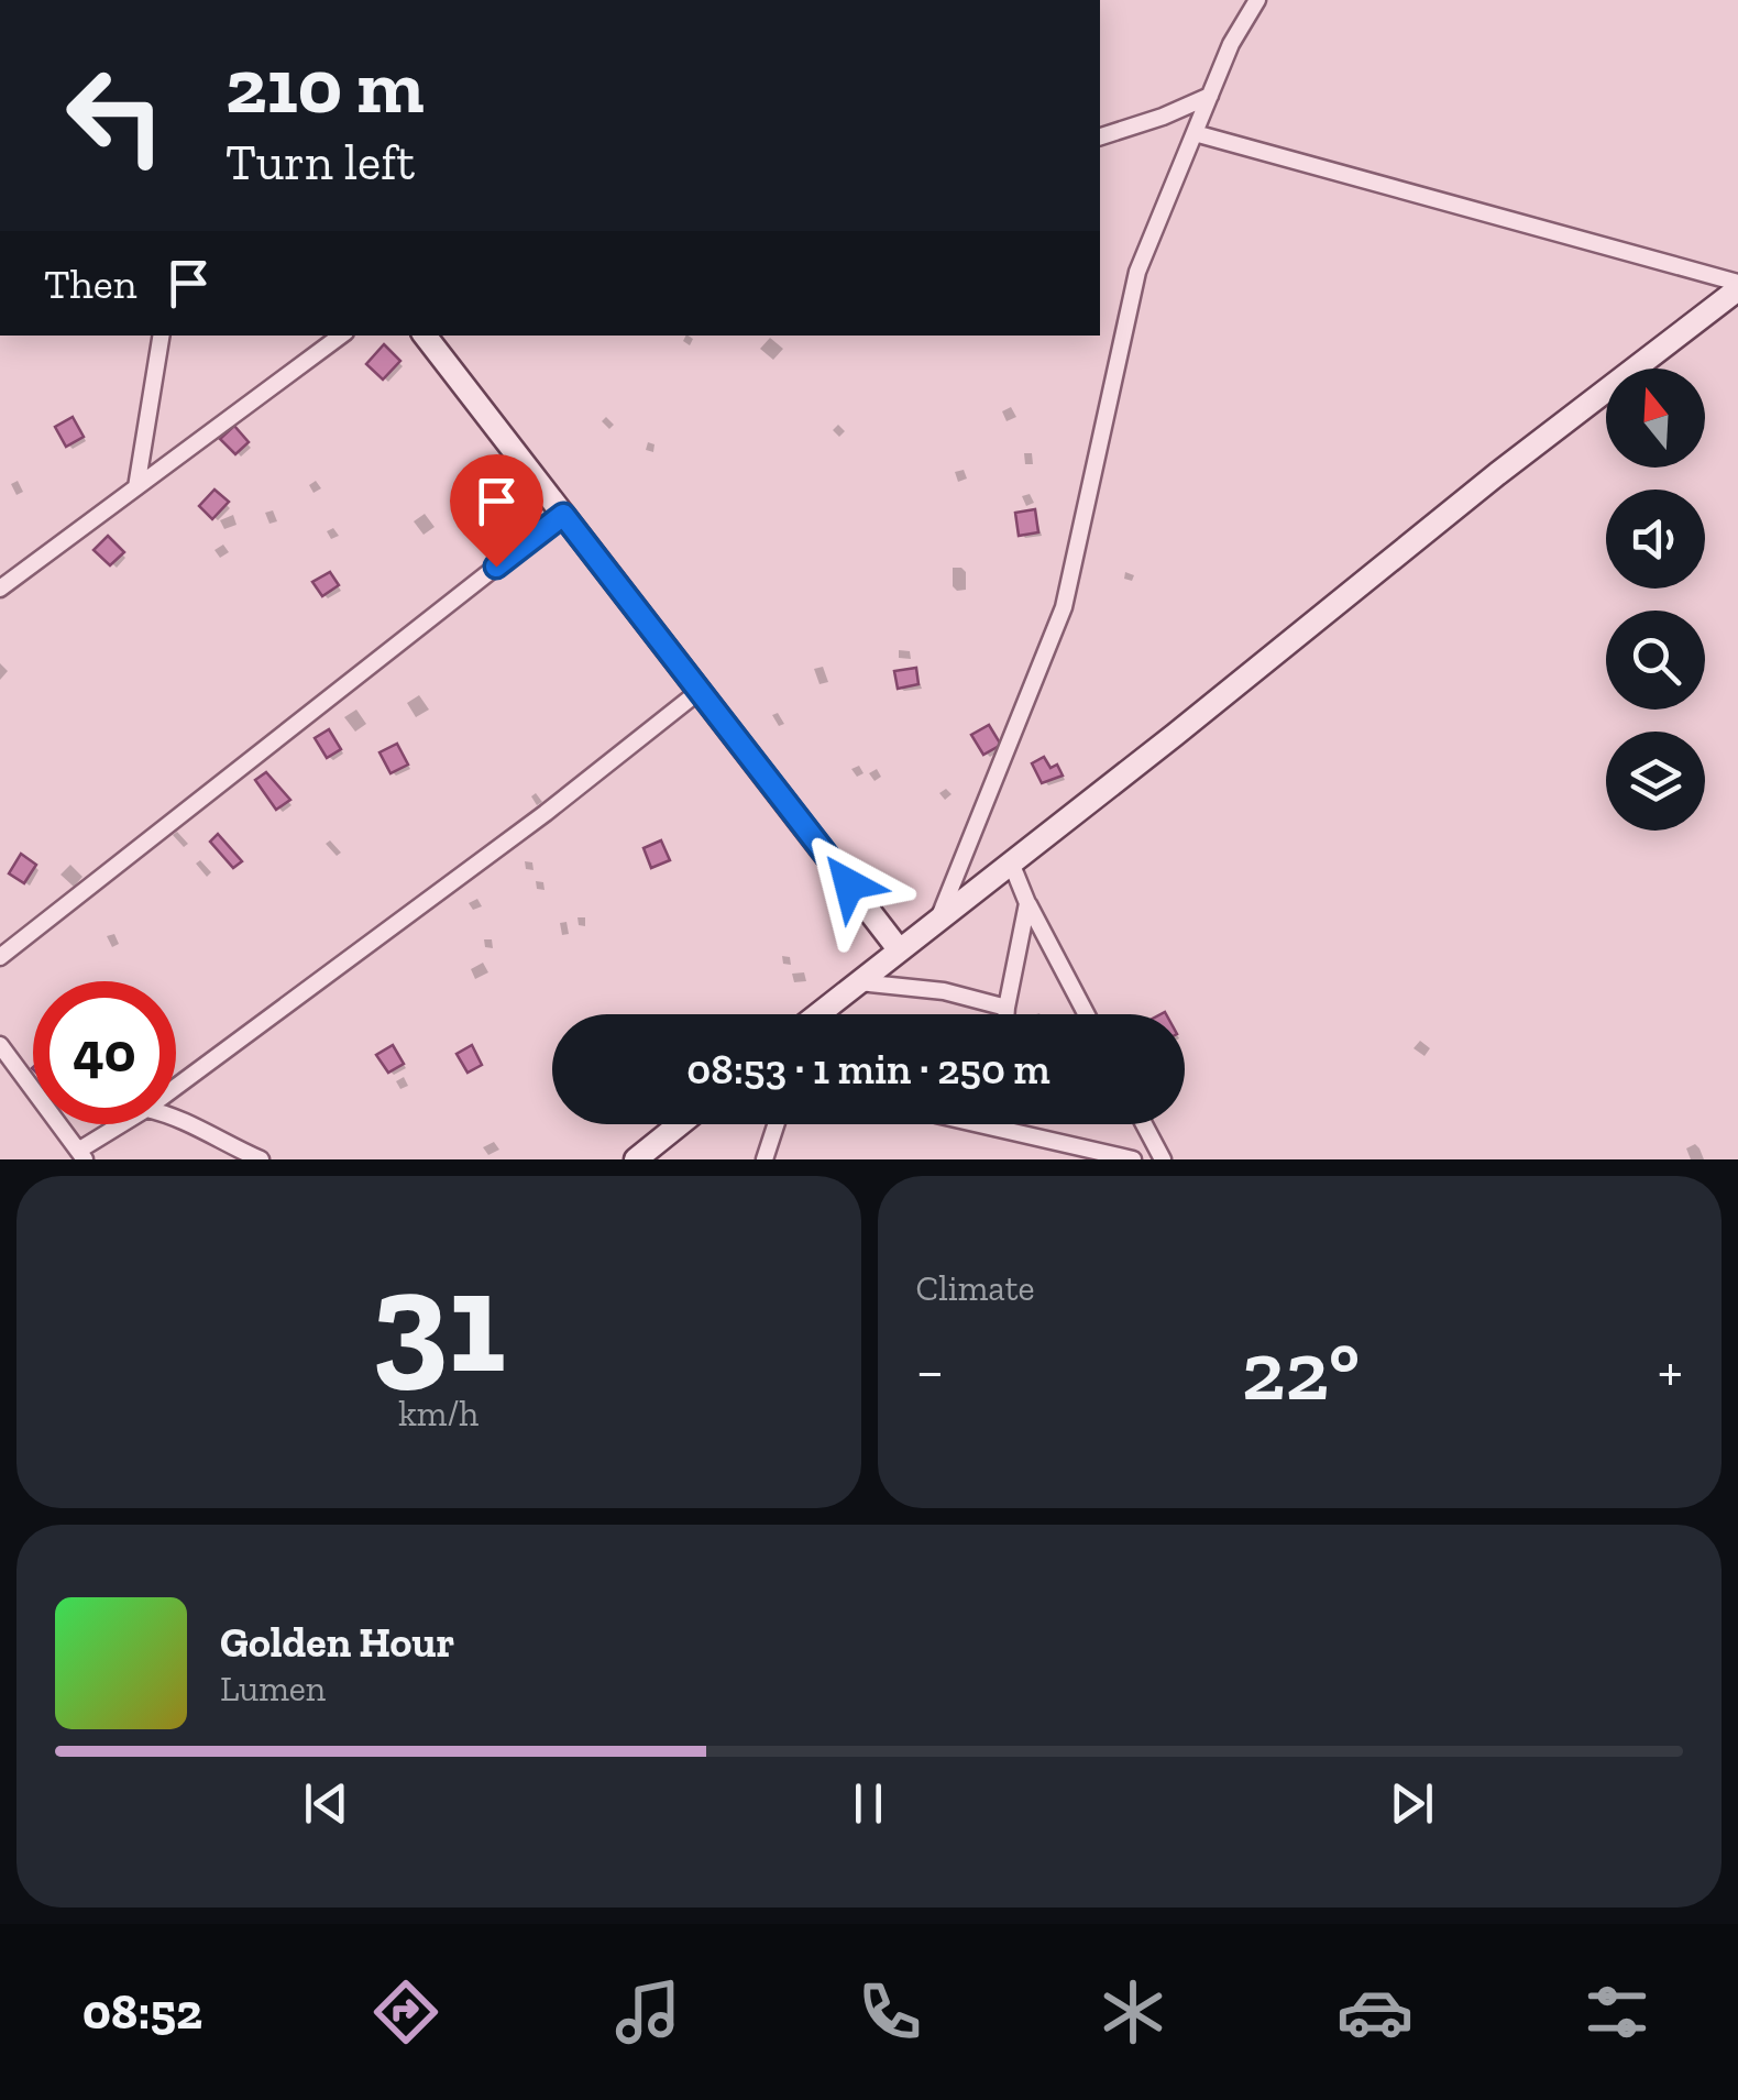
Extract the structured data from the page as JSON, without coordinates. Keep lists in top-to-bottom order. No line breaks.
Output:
{"north":"top","page":{"turn":["210 m","Turn left"],"then":"Then","limit":"40","trip":"08:53 · 1 min · 250 m","tile":[["31","km/h"],"Climate"],"heat":["−","22°","+"],"song":["Golden Hour","Lumen"],"tabs":"08:52"}}
